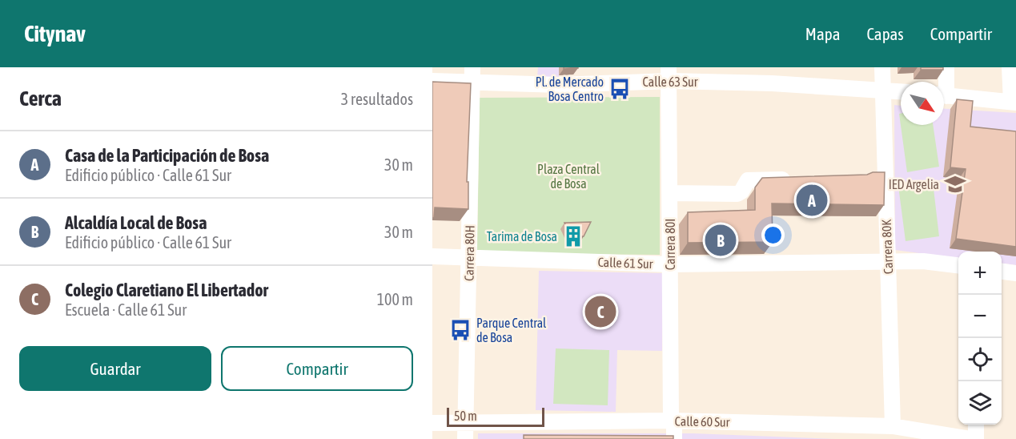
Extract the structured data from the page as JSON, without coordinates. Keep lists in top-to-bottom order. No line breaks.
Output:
{"streets":{"street":["Calle 63 Sur","Carrera 80I","Carrera 80K","Carrera 80H","Calle 61 Sur","Calle 60 Sur"]},"crossings":[["Calle 63 Sur","Carrera 80I"],["Calle 63 Sur","Carrera 80K"],["Calle 63 Sur","Carrera 80H"],["Carrera 80I","Calle 61 Sur"],["Carrera 80I","Calle 60 Sur"],["Carrera 80K","Calle 61 Sur"],["Carrera 80K","Calle 60 Sur"],["Carrera 80H","Calle 61 Sur"],["Carrera 80H","Calle 60 Sur"]],"parks":["Plaza Central de Bosa"],"places":{"bus stop":["Pl. de Mercado Bosa Centro","Parque Central de Bosa"],"school or university":["IED Argelia"],"building":["Tarima de Bosa"]},"scale_bar":"50 m","north":"bottom right","page":{"header":"Citynav","nav":["Mapa","Capas","Compartir"],"heading":["Cerca","3 resultados"],"list":[{"mark":"A","name":"Casa de la Participación de Bosa","note":"Edificio público · Calle 61 Sur","value":"30 m"},{"mark":"B","name":"Alcaldía Local de Bosa","note":"Edificio público · Calle 61 Sur","value":"30 m"},{"mark":"C","name":"Colegio Claretiano El Libertador","note":"Escuela · Calle 61 Sur","value":"100 m"}],"pins":["A","B","C"],"map_buttons":["+","−"],"buttons":["Guardar","Compartir"],"scale":"50 m"}}
